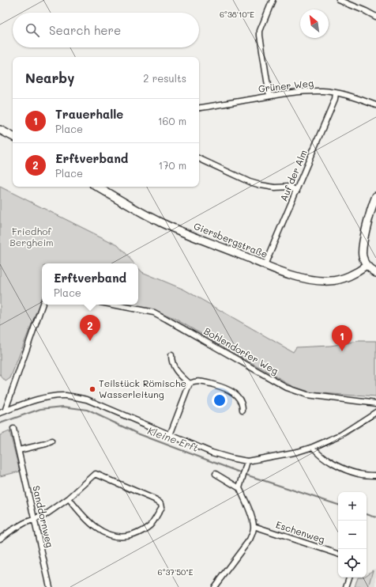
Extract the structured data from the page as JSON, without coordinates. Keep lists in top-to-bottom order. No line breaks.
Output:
{"streets":{"street":["Grüner Weg","Auf der Alm","Giersbergstraße","Bohlendorfer Weg","Sanddornweg","Eschenweg"]},"crossings":[["Grüner Weg","Auf der Alm"],["Auf der Alm","Giersbergstraße"]],"water":["Kleine Erft"],"parks":["Friedhof Bergheim"],"places":["Teilstück Römische Wasserleitung"],"north":"top left","page":{"search":"Search here","heading":["Nearby","2 results"],"list":[{"mark":"1","name":"Trauerhalle","note":"Place","value":"160 m"},{"mark":"2","name":"Erftverband","note":"Place","value":"170 m"}],"popup":["Erftverband","Place"],"pins":["2","1"],"map_buttons":["+","−"]},"coordinates":["6°38'10\"E","6°37'50\"E"]}
